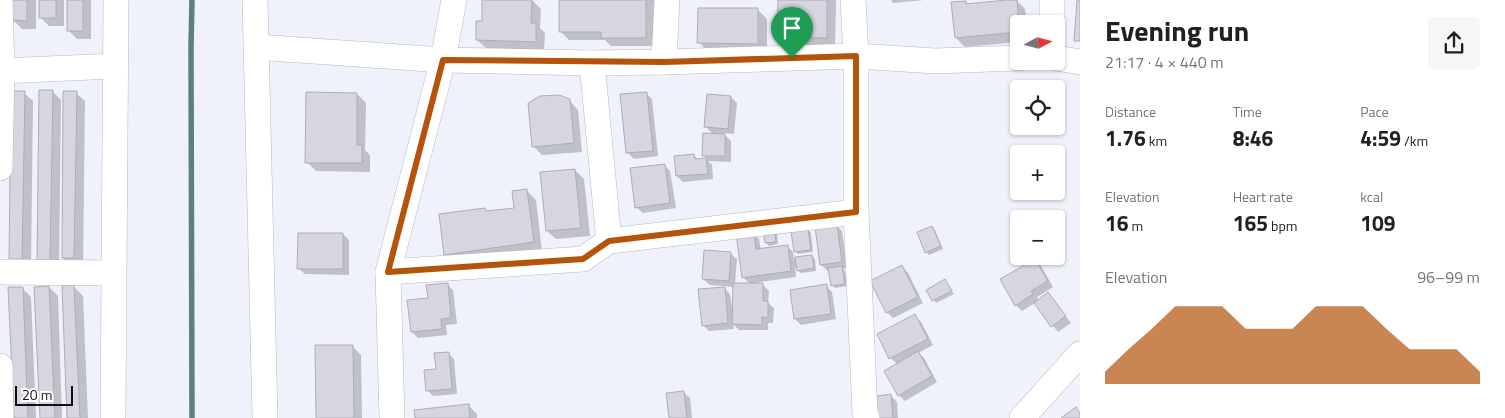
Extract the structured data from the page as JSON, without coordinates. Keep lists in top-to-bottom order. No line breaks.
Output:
{"scale_bar":"20 m","north":"right","page":{"heading":["Evening run","21:17 · 4 × 440 m"],"map_buttons":["+","−"],"stats":[["Distance","1.76 km"],["Time","8:46"],["Pace","4:59 /km"],["Elevation","16 m"],["Heart rate","165 bpm"],["kcal","109"]],"chart":["Elevation","96–99 m"],"scale":"20 m"}}
